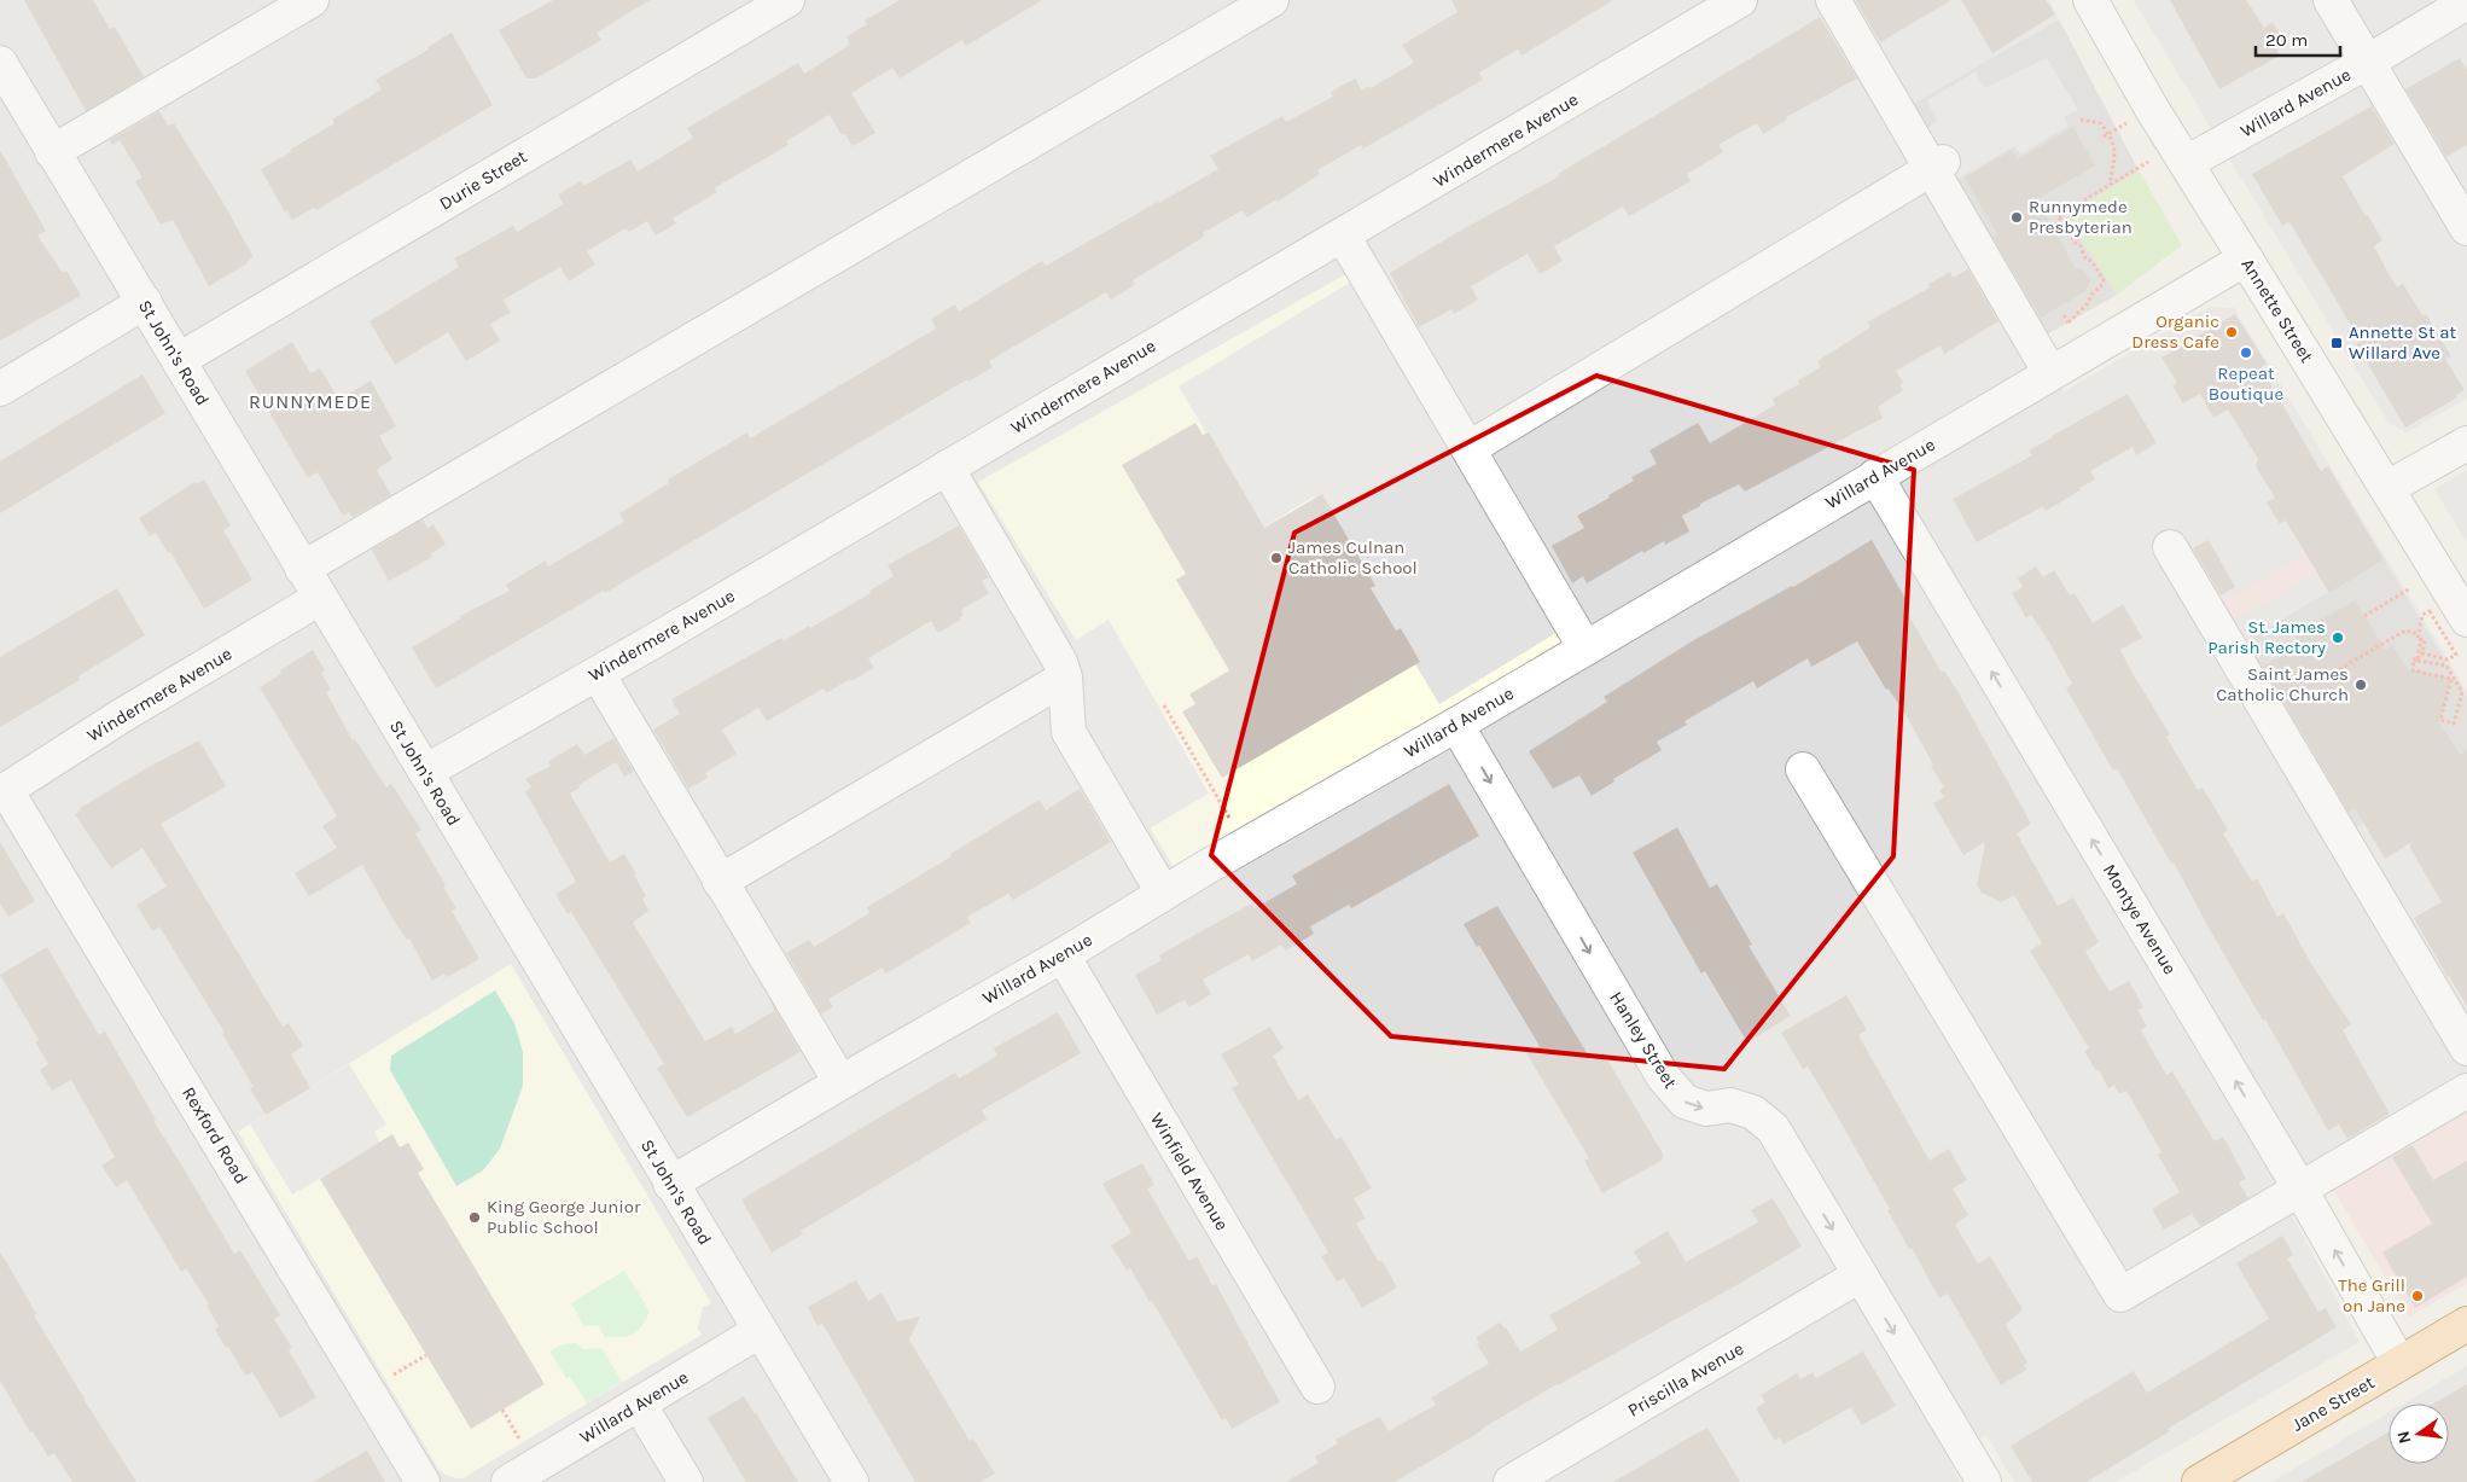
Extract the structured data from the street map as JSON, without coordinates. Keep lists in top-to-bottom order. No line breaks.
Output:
{"streets":{"main road":["Jane Street"],"street":["Willard Avenue","Windermere Avenue","Durie Street","Annette Street","St John's Road","Montye Avenue","Hanley Street","Rexford Road","Winfield Avenue","Priscilla Avenue"]},"crossings":[["Willard Avenue","Annette Street"],["Willard Avenue","St John's Road"],["Willard Avenue","Montye Avenue"],["Willard Avenue","Hanley Street"],["Willard Avenue","Winfield Avenue"],["Windermere Avenue","St John's Road"],["Windermere Avenue","Rexford Road"],["Durie Street","St John's Road"],["Montye Avenue","Jane Street"],["Hanley Street","Priscilla Avenue"]],"one_way":["Hanley Street"],"districts":["RUNNYMEDE"],"places":{"other":["Runnymede Presbyterian","Organic Dress Cafe","Repeat Boutique","James Culnan Catholic School","St. James Parish Rectory","Saint James Catholic Church","King George Junior Public School","The Grill on Jane"],"transit":["Annette St at Willard Ave"]},"scale_bar":"20 m","north":"left"}
